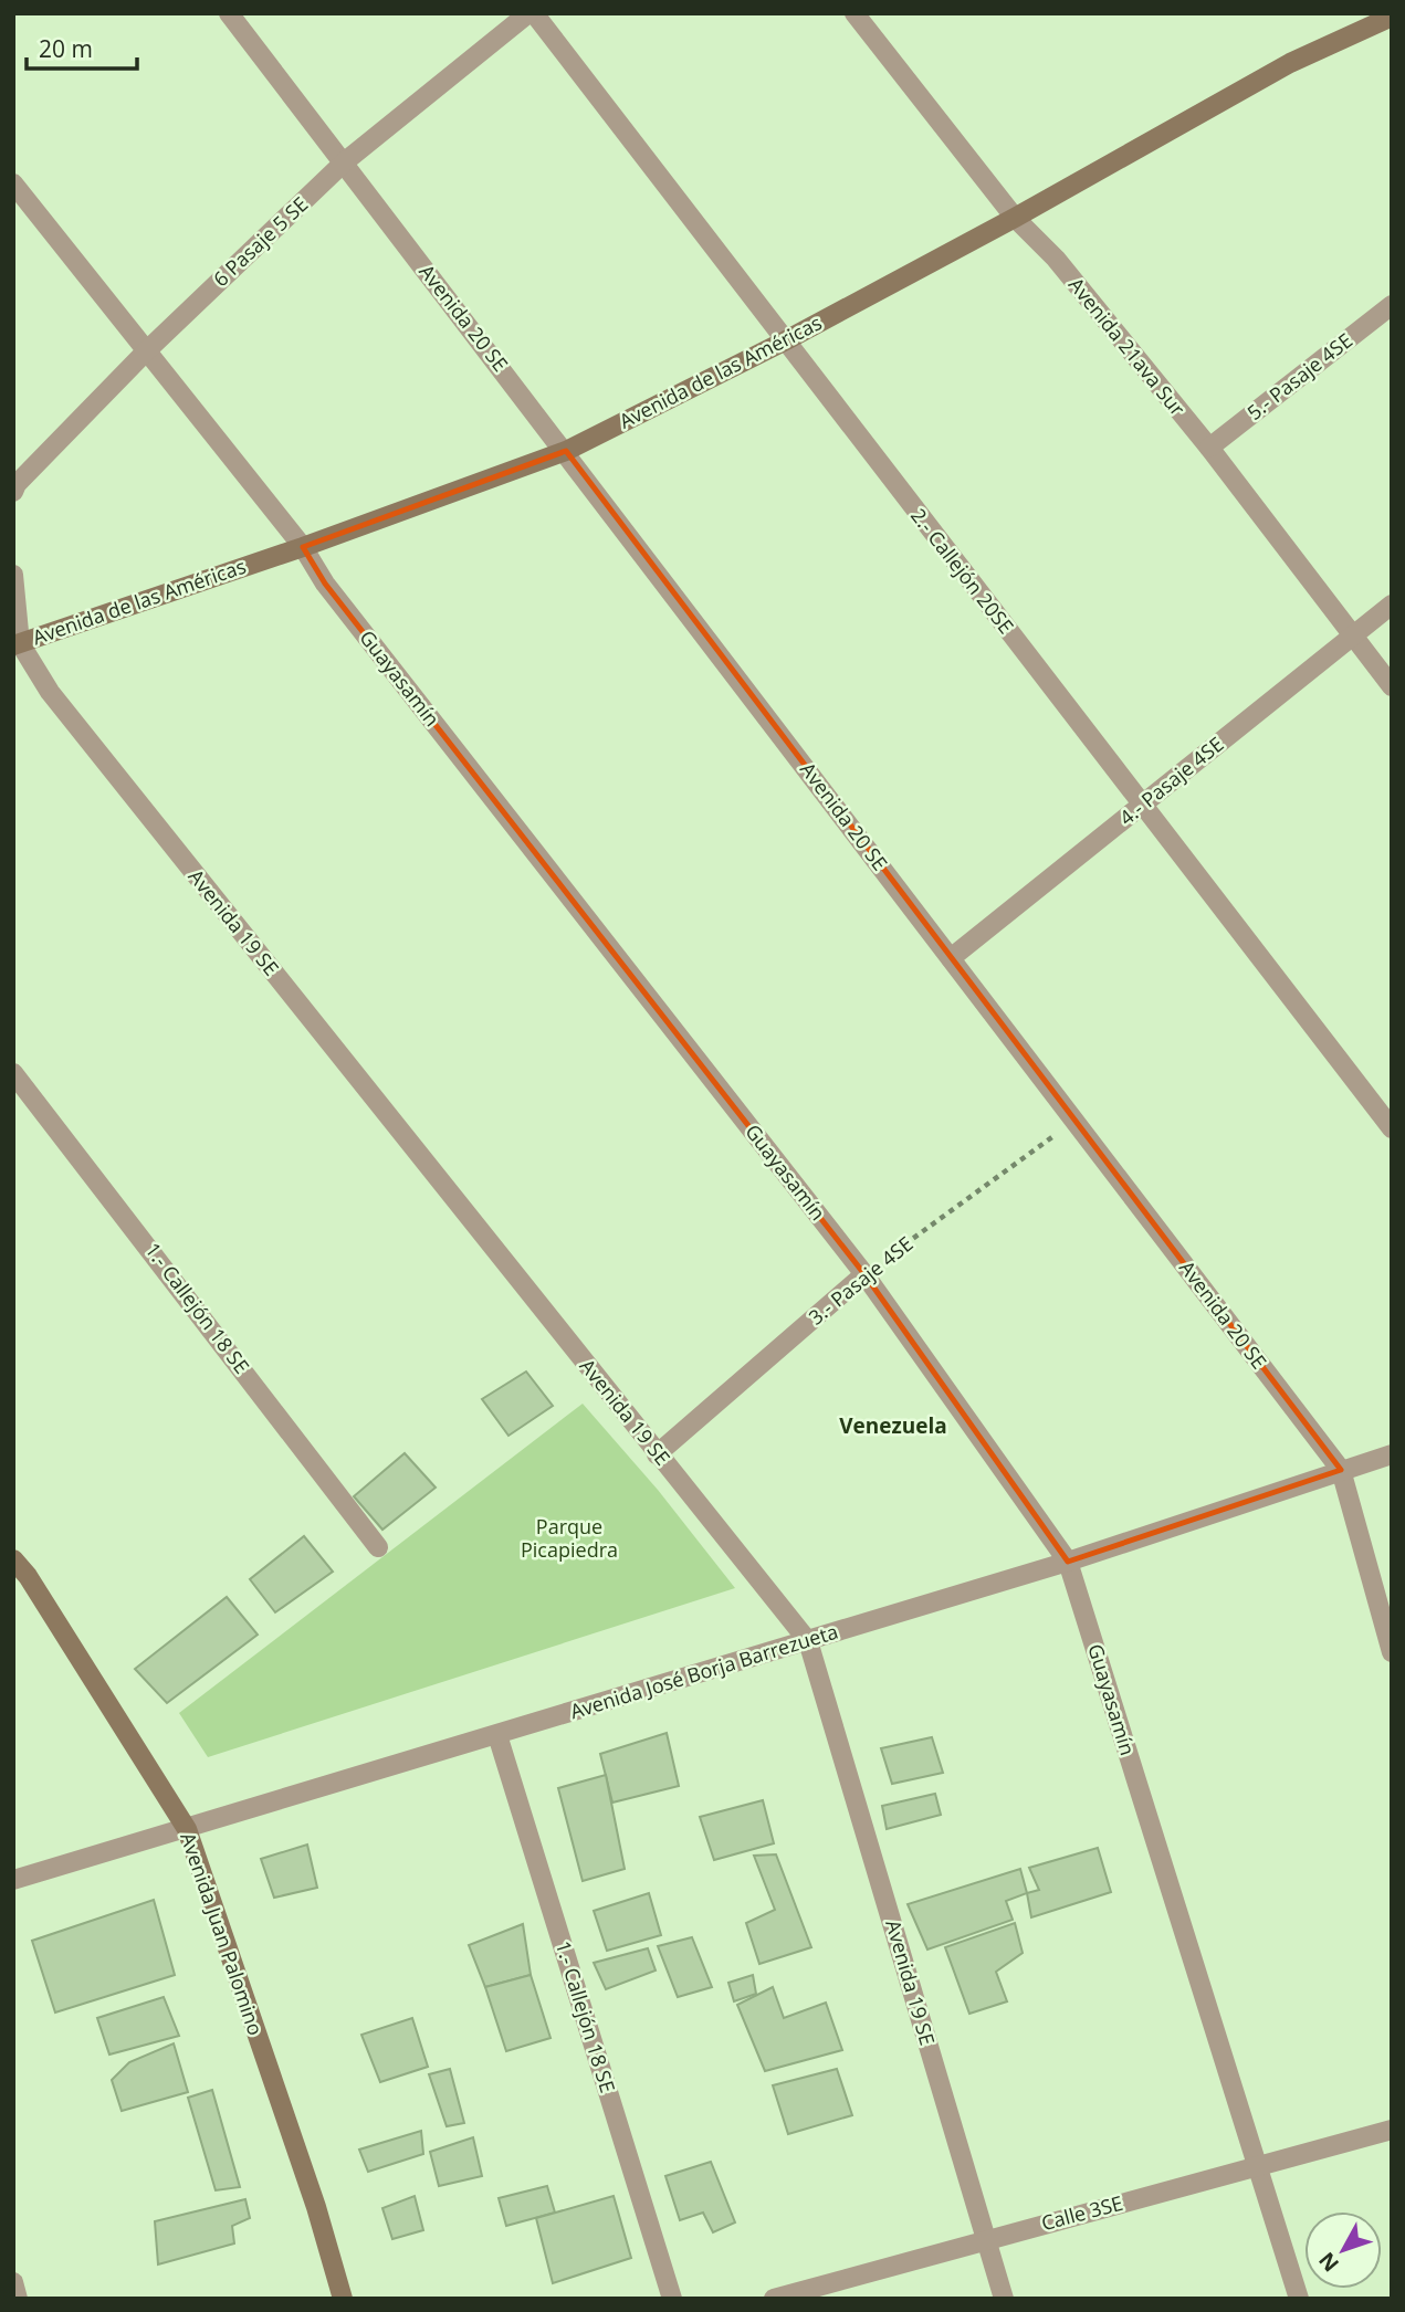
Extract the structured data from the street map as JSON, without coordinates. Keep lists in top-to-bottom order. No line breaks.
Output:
{"streets":{"street":["6 Pasaje 5 SE","Avenida 20 SE","Avenida 21ava Sur","Avenida de las Américas","5.- Pasaje 4SE","2.- Callejón 20SE","Guayasamín","4.- Pasaje 4SE","Avenida 19 SE","3.- Pasaje 4SE","1.- Callejón 18 SE","Avenida José Borja Barrezueta","Avenida Juan Palomino","Calle 3SE"]},"crossings":[["6 Pasaje 5 SE","Avenida 20 SE"],["6 Pasaje 5 SE","2.- Callejón 20SE"],["6 Pasaje 5 SE","Guayasamín"],["Avenida 20 SE","Avenida de las Américas"],["Avenida 20 SE","4.- Pasaje 4SE"],["Avenida 20 SE","3.- Pasaje 4SE"],["Avenida 20 SE","Avenida José Borja Barrezueta"],["Avenida 21ava Sur","Avenida de las Américas"],["Avenida 21ava Sur","5.- Pasaje 4SE"],["Avenida 21ava Sur","4.- Pasaje 4SE"],["Avenida de las Américas","2.- Callejón 20SE"],["Avenida de las Américas","Guayasamín"],["Avenida de las Américas","Avenida 19 SE"],["2.- Callejón 20SE","4.- Pasaje 4SE"],["Guayasamín","3.- Pasaje 4SE"],["Guayasamín","Avenida José Borja Barrezueta"],["Guayasamín","Calle 3SE"],["Avenida 19 SE","3.- Pasaje 4SE"],["Avenida 19 SE","Avenida José Borja Barrezueta"],["Avenida 19 SE","Calle 3SE"],["1.- Callejón 18 SE","Avenida José Borja Barrezueta"],["Avenida José Borja Barrezueta","Avenida Juan Palomino"]],"districts":["Venezuela"],"parks":["Parque Picapiedra"],"scale_bar":"20 m","north":"bottom left"}
